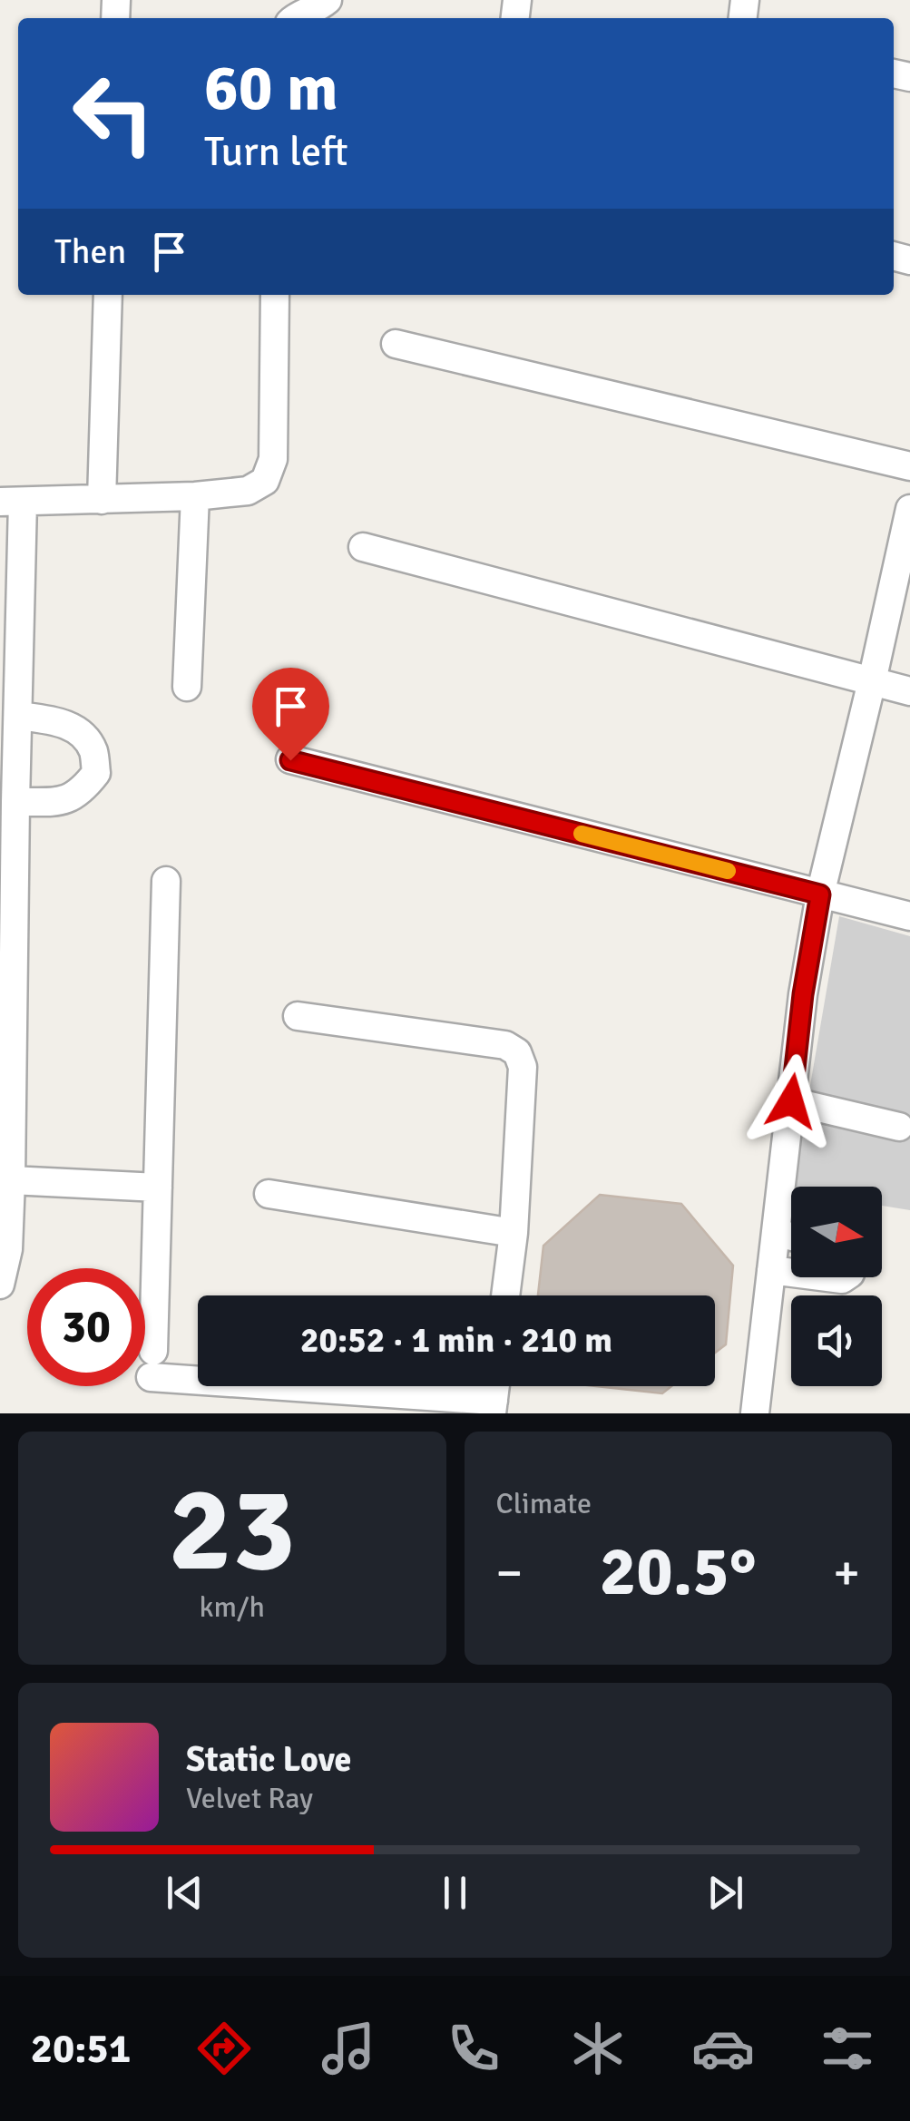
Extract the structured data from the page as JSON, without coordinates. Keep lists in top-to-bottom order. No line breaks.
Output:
{"north":"right","page":{"turn":["60 m","Turn left"],"then":"Then","limit":"30","trip":"20:52 · 1 min · 210 m","tile":[["23","km/h"],"Climate"],"heat":["−","20.5°","+"],"song":["Static Love","Velvet Ray"],"tabs":"20:51"}}
